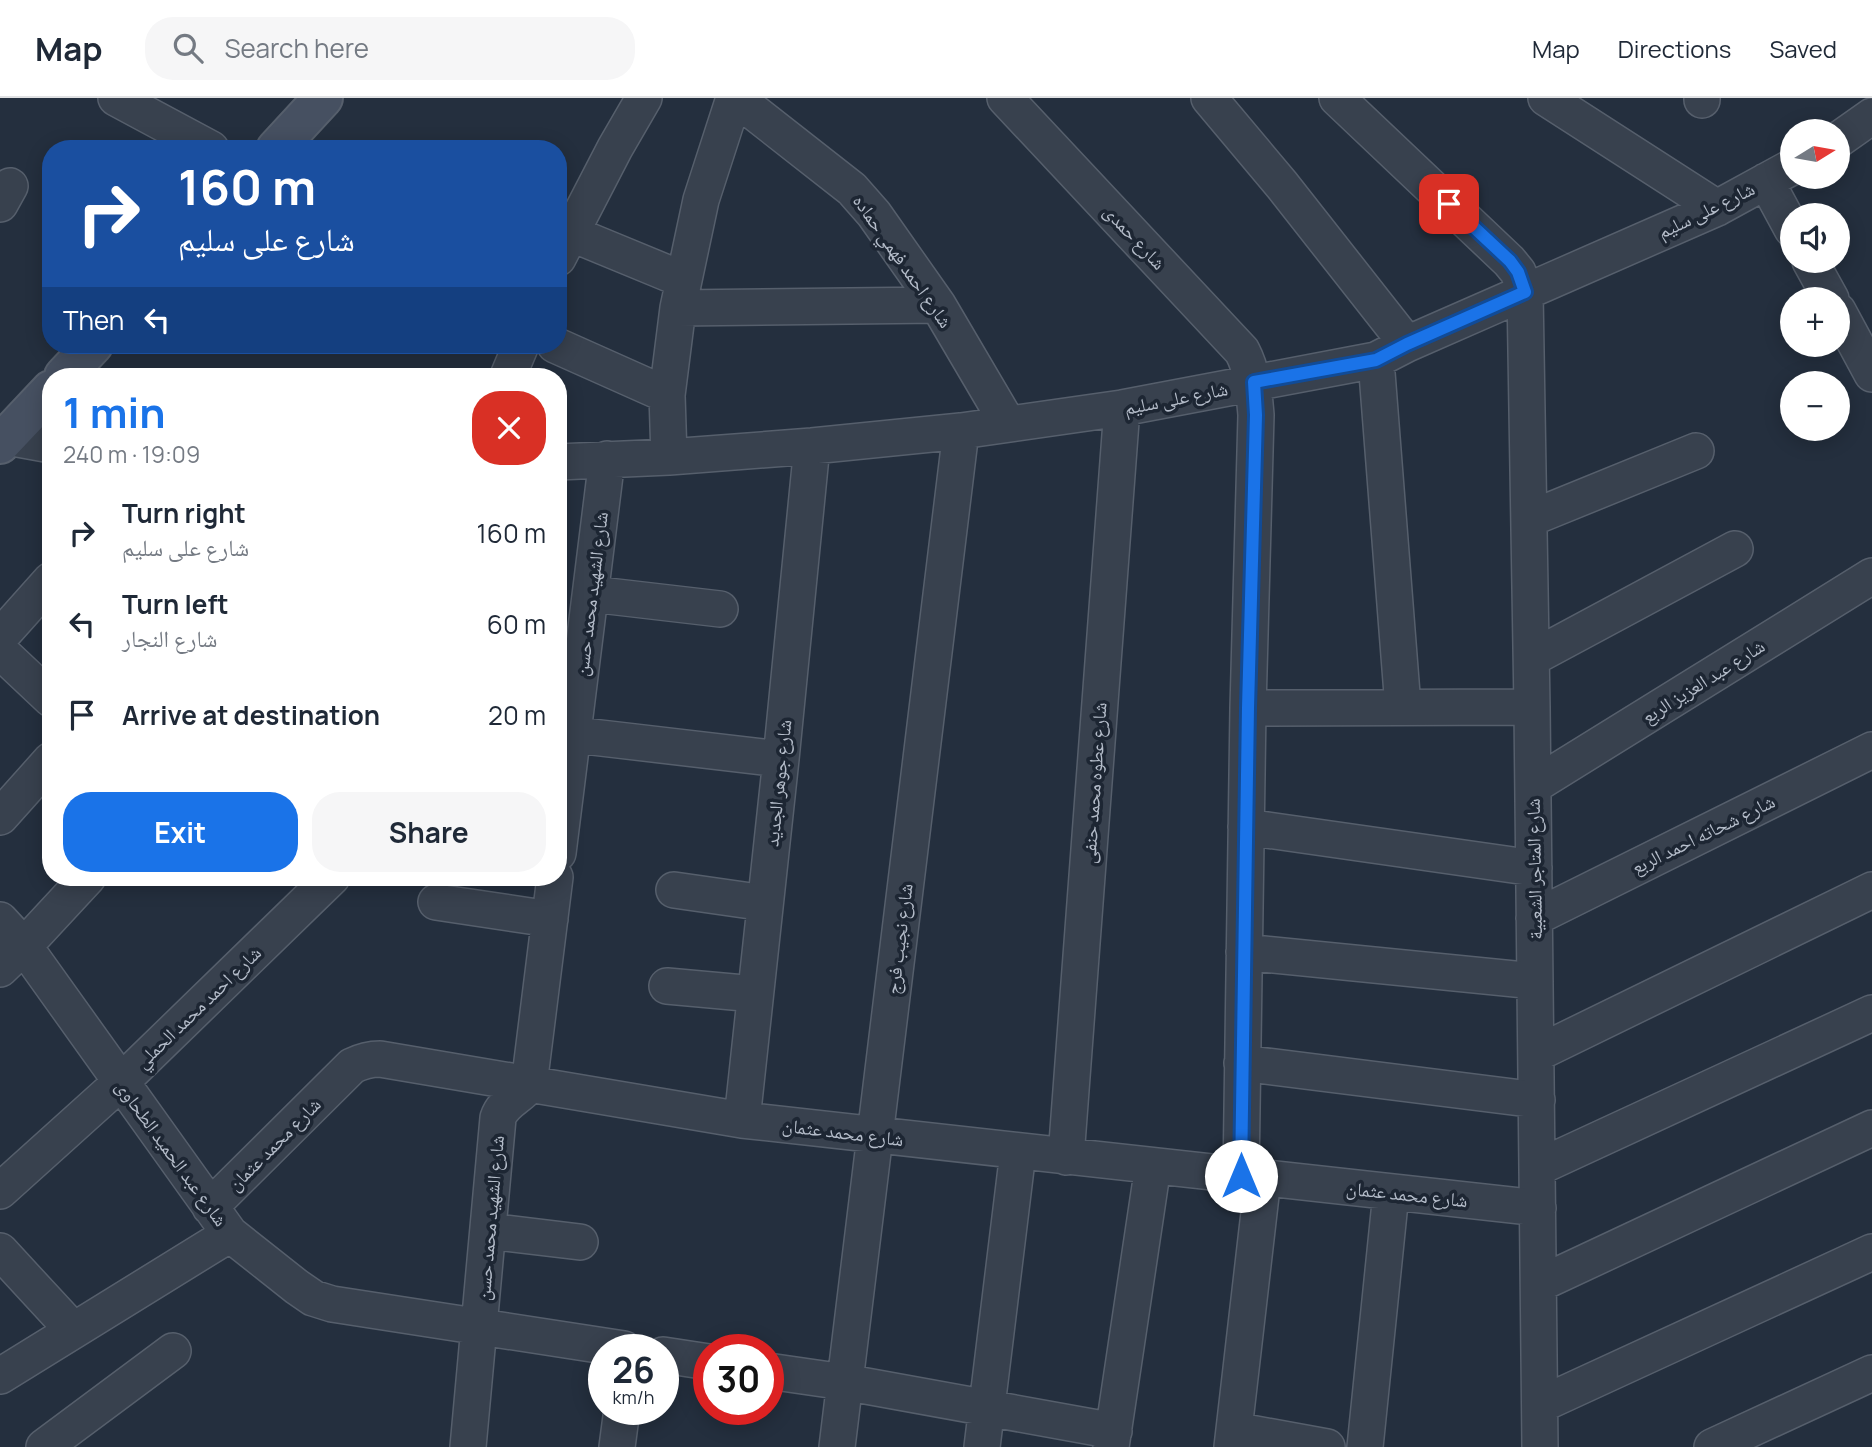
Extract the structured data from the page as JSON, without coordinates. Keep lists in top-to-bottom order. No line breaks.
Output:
{"streets":{"street":["شارع على سليم","شارع حمدى","شارع احمد فهمي حماده","شارع الشهيد محمد حسن","شارع عبد العزيز الربع","شارع جوهر الجديد","شارع عطوه محمد حنفى","شارع شحاته احمد الربع","شارع المتاجر الشعبية","شارع نجيب فرج","شارع احمد محمد الحملي","شارع محمد عثمان","شارع عبد الحميد الطحاوى"]},"crossings":[["شارع على سليم","شارع حمدى"],["شارع على سليم","شارع احمد فهمي حماده"],["شارع على سليم","شارع الشهيد محمد حسن"],["شارع على سليم","شارع جوهر الجديد"],["شارع على سليم","شارع عطوه محمد حنفى"],["شارع على سليم","شارع المتاجر الشعبية"],["شارع على سليم","شارع نجيب فرج"],["شارع الشهيد محمد حسن","شارع محمد عثمان"],["شارع الشهيد محمد حسن","شارع عبد الحميد الطحاوى"],["شارع عبد العزيز الربع","شارع المتاجر الشعبية"],["شارع جوهر الجديد","شارع محمد عثمان"],["شارع عطوه محمد حنفى","شارع محمد عثمان"],["شارع شحاته احمد الربع","شارع المتاجر الشعبية"],["شارع المتاجر الشعبية","شارع محمد عثمان"],["شارع نجيب فرج","شارع محمد عثمان"],["شارع احمد محمد الحملي","شارع عبد الحميد الطحاوى"],["شارع محمد عثمان","شارع عبد الحميد الطحاوى"]],"north":"right","page":{"header":"Map","search":"Search here","nav":["Map","Directions","Saved"],"map_buttons":["+","−"],"turn":["160 m","شارع على سليم"],"then":"Then","heading":["1 min","240 m · 19:09"],"list":[{"name":"Turn right","note":"شارع على سليم","value":"160 m"},{"name":"Turn left","note":"شارع النجار","value":"60 m"},{"name":"Arrive at destination","value":"20 m"}],"buttons":["Exit","Share"],"speed":"26 km/h","limit":"30"}}
